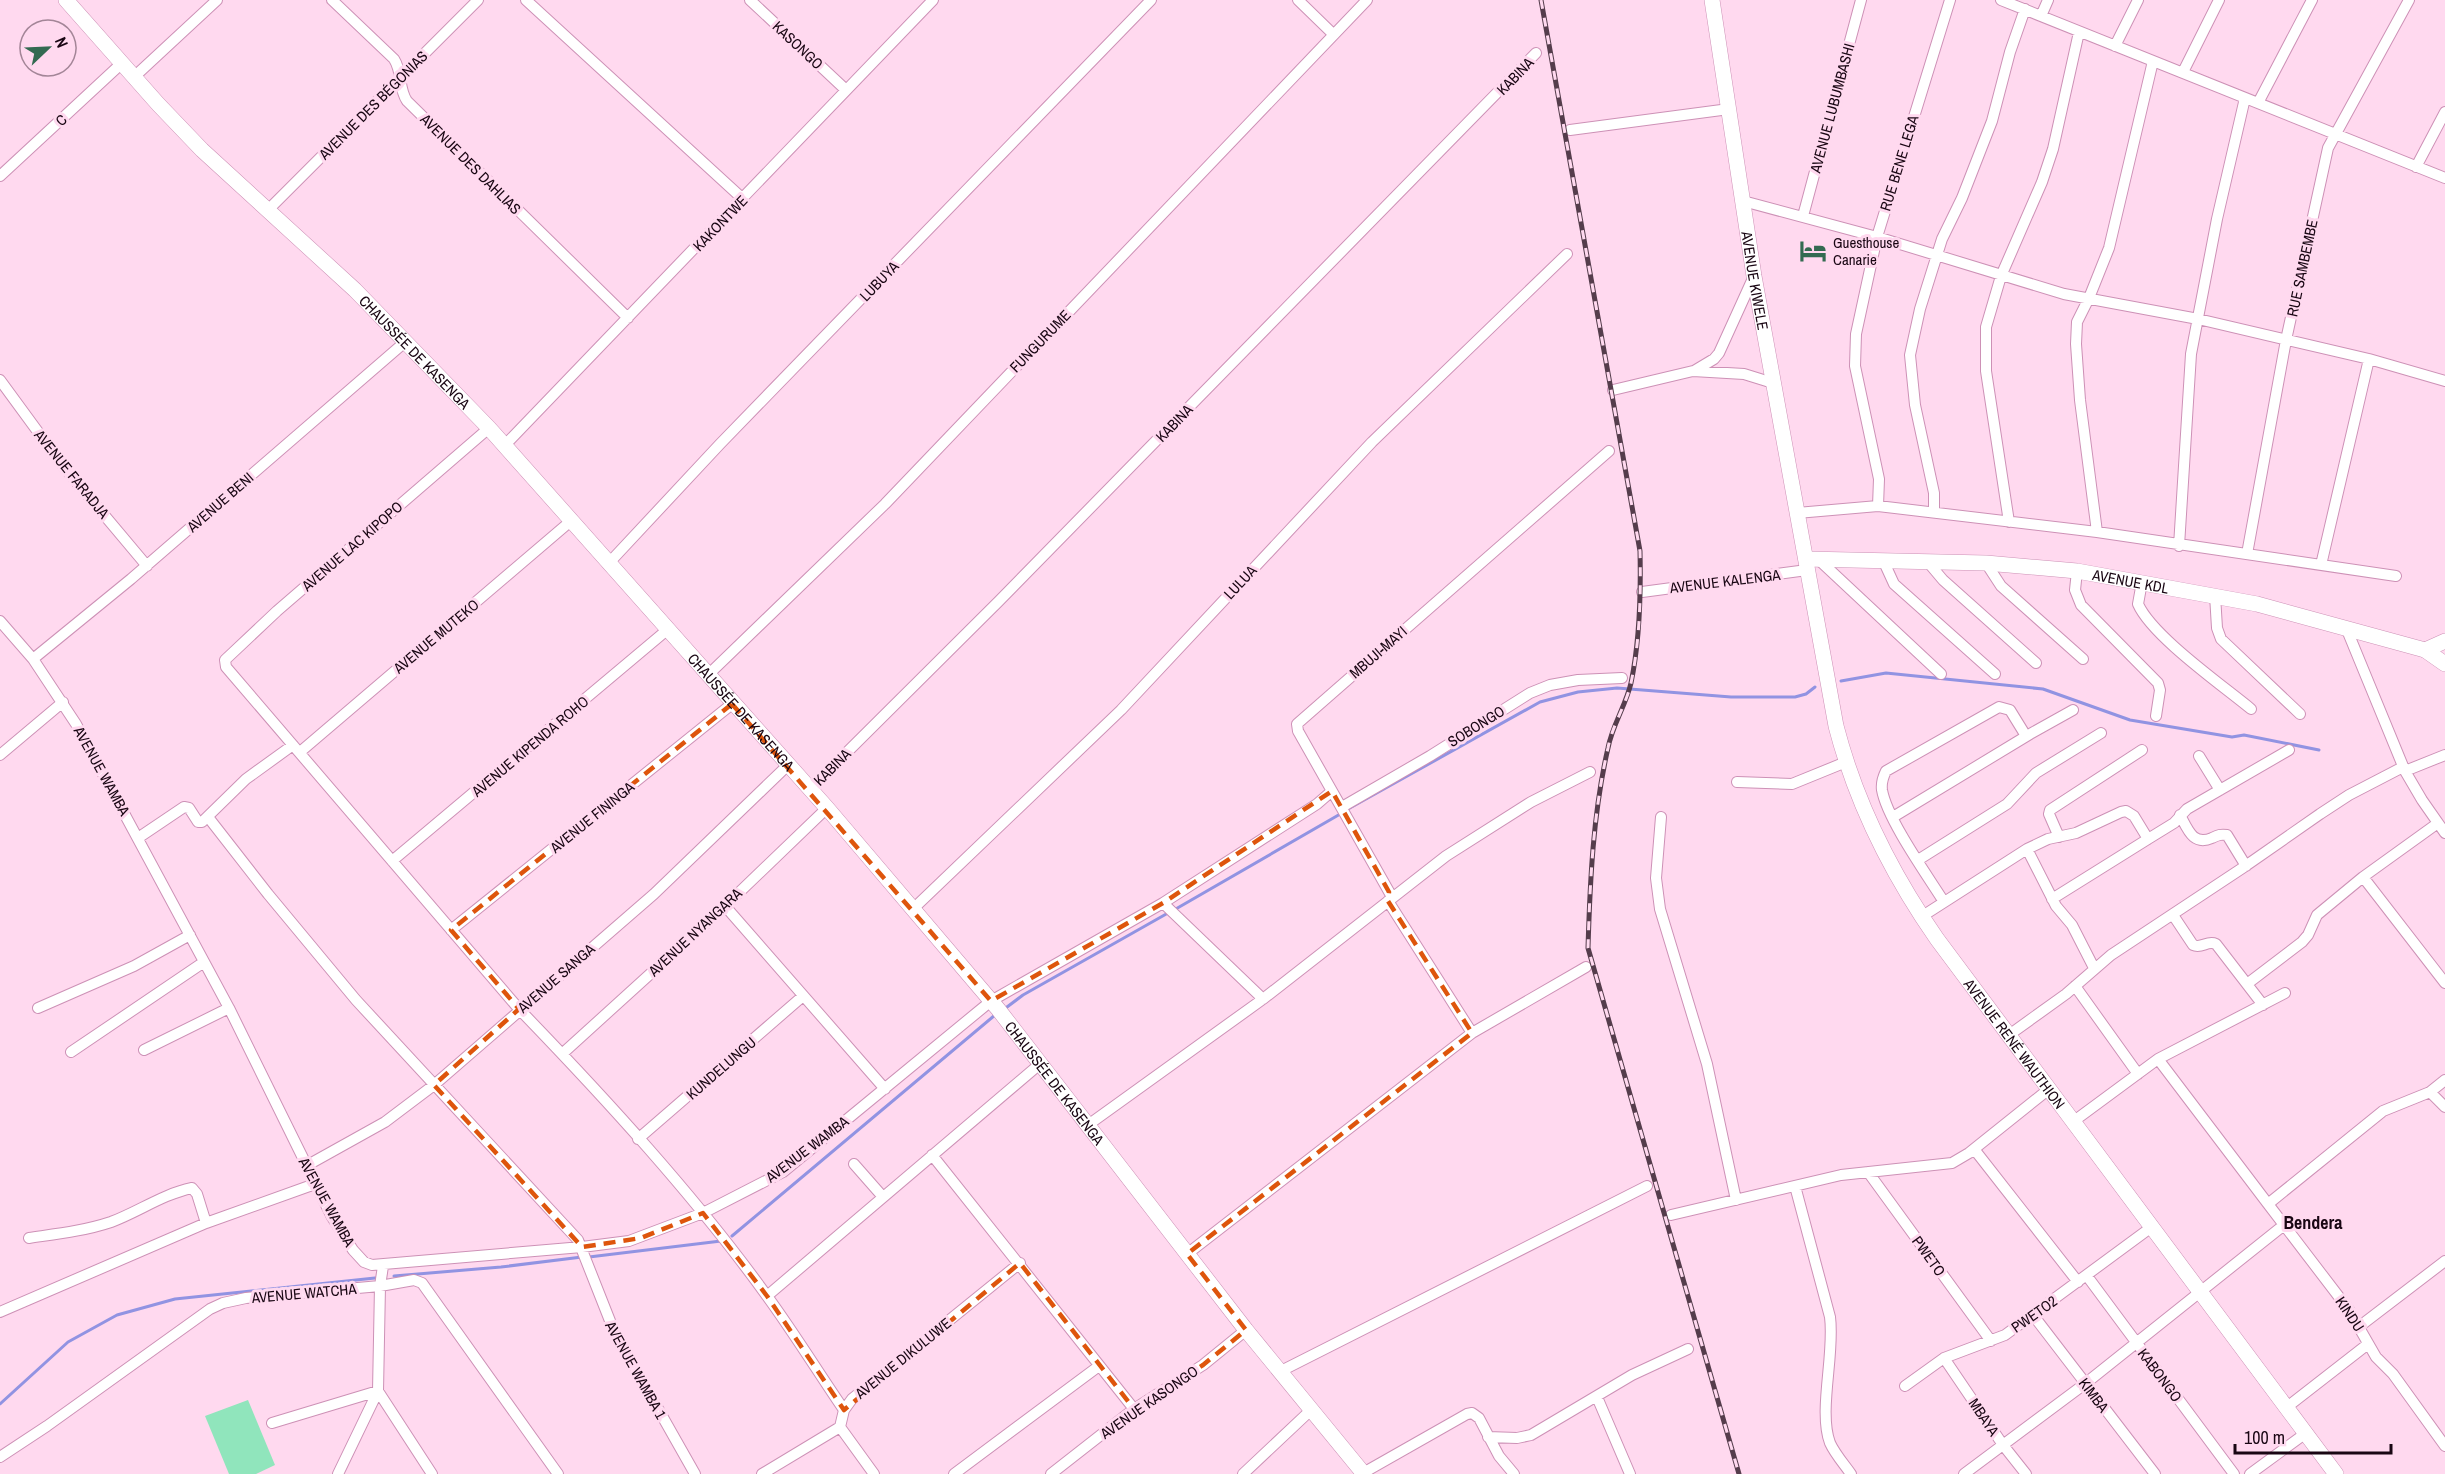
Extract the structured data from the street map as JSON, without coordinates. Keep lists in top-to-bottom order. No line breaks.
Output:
{"streets":{"street":["KASONGO","KABINA","AVENUE DES BÉGONIAS","AVENUE LUBUMBASHI","C","RUE BENE LEGA","AVENUE DES DAHLIAS","KAKONTWE","RUE SAMBEMBE","AVENUE KIWELE","LUBUYA","FUNGURUME","CHAUSSÉE DE KASENGA","AVENUE FARADJA","AVENUE BENI","AVENUE LAC KIPOPO","AVENUE KDL","AVENUE KALENGA","LULUA","AVENUE MUTEKO","MBUJI-MAYI","SOBONGO","AVENUE KIPENDA ROHO","AVENUE WAMBA","AVENUE FININGA","AVENUE NYANGARA","AVENUE SANGA","AVENUE RENÉ WAUTHION","KUNDELUNGU","PWETO","AVENUE WATCHA","PWETO2","KINDU","AVENUE DIKULUWE","AVENUE WAMBA 1","KABONGO","KIMBA","AVENUE KASONGO","MBAYA"]},"crossings":[["KASONGO","KAKONTWE"],["KABINA","CHAUSSÉE DE KASENGA"],["AVENUE DES BÉGONIAS","AVENUE DES DAHLIAS"],["AVENUE DES BÉGONIAS","CHAUSSÉE DE KASENGA"],["C","CHAUSSÉE DE KASENGA"],["AVENUE DES DAHLIAS","KAKONTWE"],["KAKONTWE","CHAUSSÉE DE KASENGA"],["AVENUE KIWELE","AVENUE KDL"],["AVENUE KIWELE","AVENUE KALENGA"],["AVENUE KIWELE","AVENUE RENÉ WAUTHION"],["LUBUYA","CHAUSSÉE DE KASENGA"],["FUNGURUME","CHAUSSÉE DE KASENGA"],["CHAUSSÉE DE KASENGA","AVENUE BENI"],["CHAUSSÉE DE KASENGA","AVENUE LAC KIPOPO"],["CHAUSSÉE DE KASENGA","LULUA"],["CHAUSSÉE DE KASENGA","AVENUE MUTEKO"],["CHAUSSÉE DE KASENGA","AVENUE KIPENDA ROHO"],["CHAUSSÉE DE KASENGA","AVENUE WAMBA"],["CHAUSSÉE DE KASENGA","AVENUE FININGA"],["CHAUSSÉE DE KASENGA","AVENUE NYANGARA"],["CHAUSSÉE DE KASENGA","AVENUE SANGA"],["CHAUSSÉE DE KASENGA","AVENUE KASONGO"],["AVENUE FARADJA","AVENUE BENI"],["AVENUE BENI","AVENUE WAMBA"],["AVENUE LAC KIPOPO","AVENUE MUTEKO"],["AVENUE KDL","AVENUE KALENGA"],["AVENUE KDL","AVENUE RENÉ WAUTHION"],["AVENUE KALENGA","AVENUE RENÉ WAUTHION"],["AVENUE MUTEKO","AVENUE WAMBA 1"],["MBUJI-MAYI","SOBONGO"],["MBUJI-MAYI","AVENUE WAMBA"],["AVENUE WAMBA","AVENUE SANGA"],["AVENUE WAMBA","AVENUE WAMBA 1"],["AVENUE SANGA","AVENUE WAMBA 1"],["AVENUE RENÉ WAUTHION","PWETO2"],["AVENUE RENÉ WAUTHION","KINDU"],["PWETO","PWETO2"],["PWETO2","KABONGO"],["PWETO2","KIMBA"],["PWETO2","MBAYA"]],"districts":["Bendera"],"places":{"hotel":["Guesthouse Canarie"]},"scale_bar":"100 m","north":"top right"}
